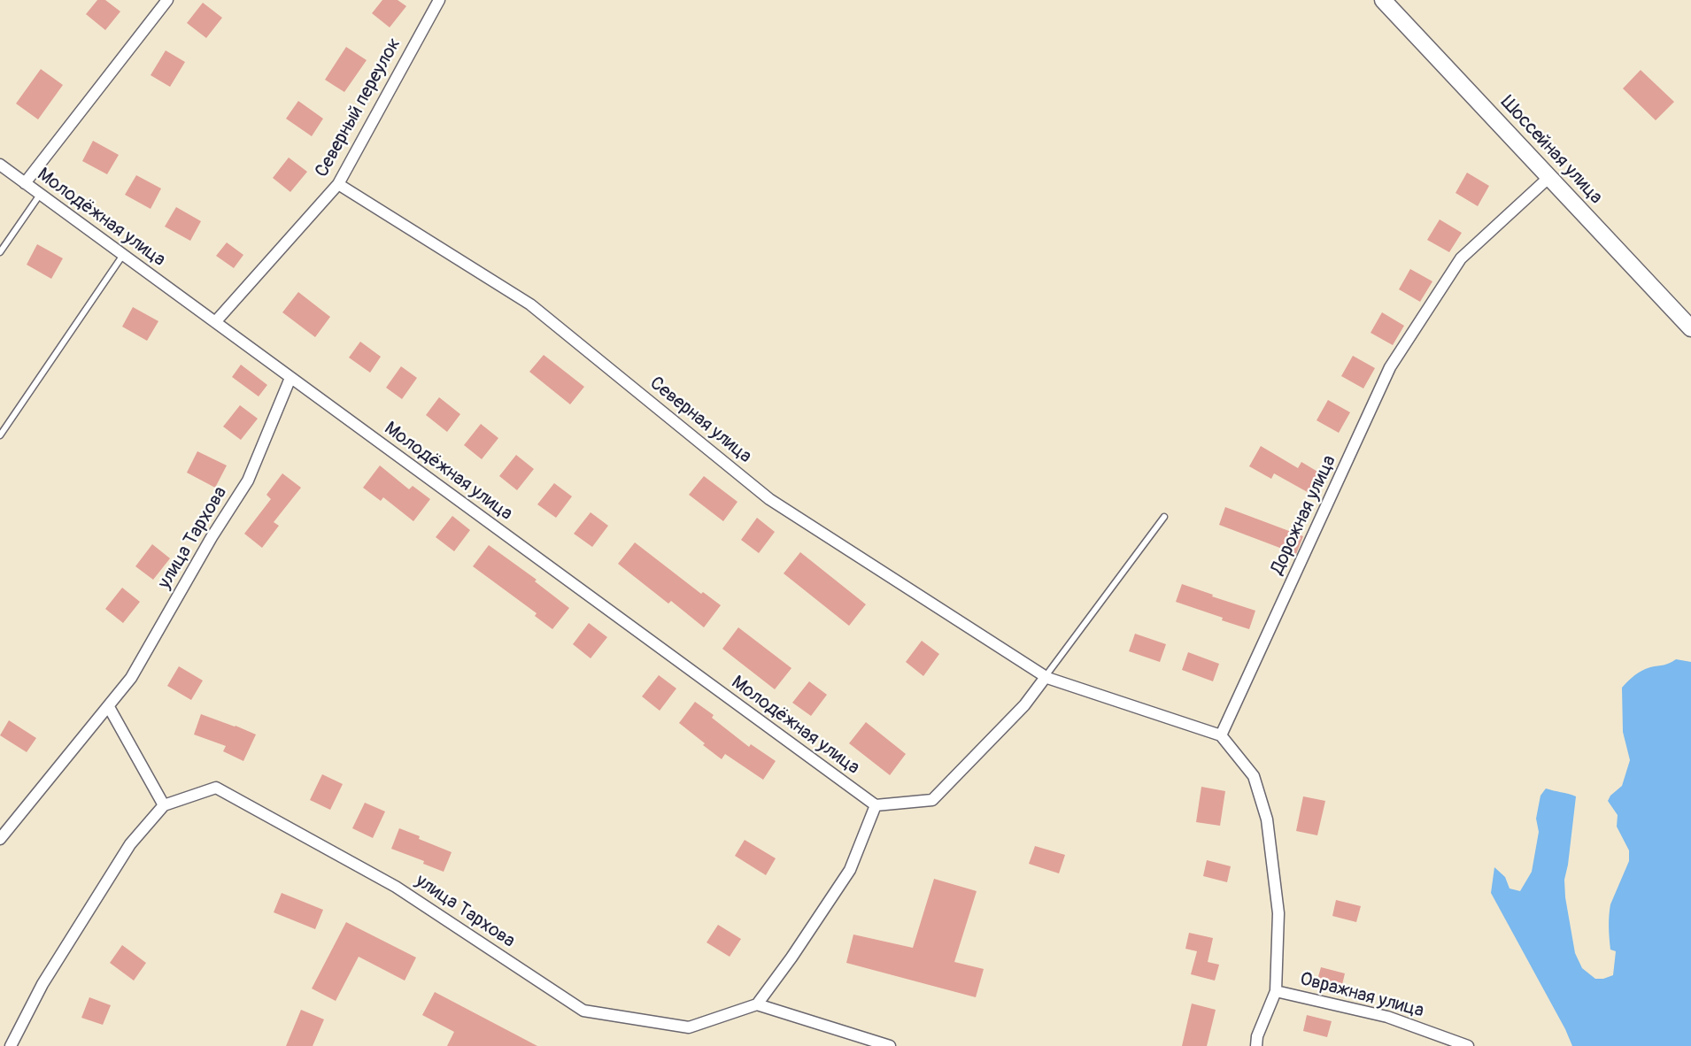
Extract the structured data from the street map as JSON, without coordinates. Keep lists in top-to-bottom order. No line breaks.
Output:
{"streets":{"main road":["Шоссейная улица"],"street":["Северный переулок","Молодёжная улица","Северная улица","Дорожная улица","улица Тархова","Овражная улица"]},"crossings":[["Северный переулок","Молодёжная улица"],["Северный переулок","Северная улица"],["Шоссейная улица","Дорожная улица"],["Молодёжная улица","улица Тархова"]]}
